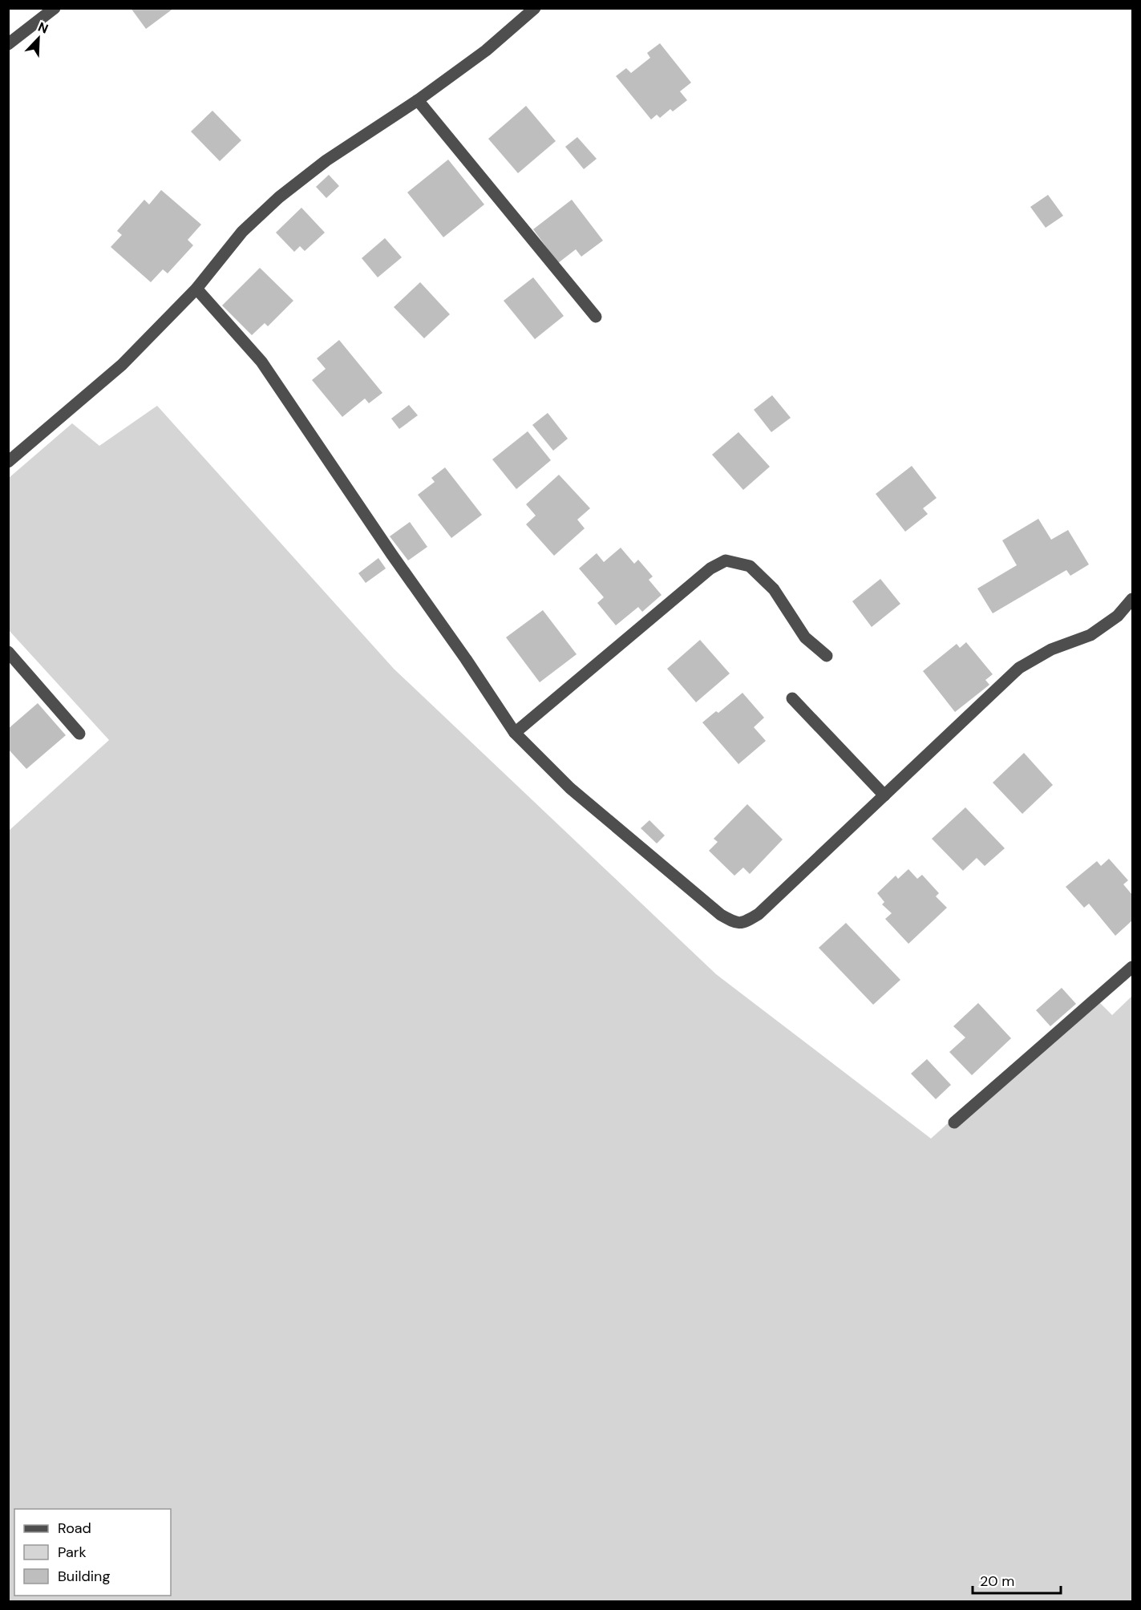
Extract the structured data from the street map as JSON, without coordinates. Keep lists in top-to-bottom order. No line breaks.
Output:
{"legend":["Road","Park","Building"],"scale_bar":"20 m","north":"top right"}
